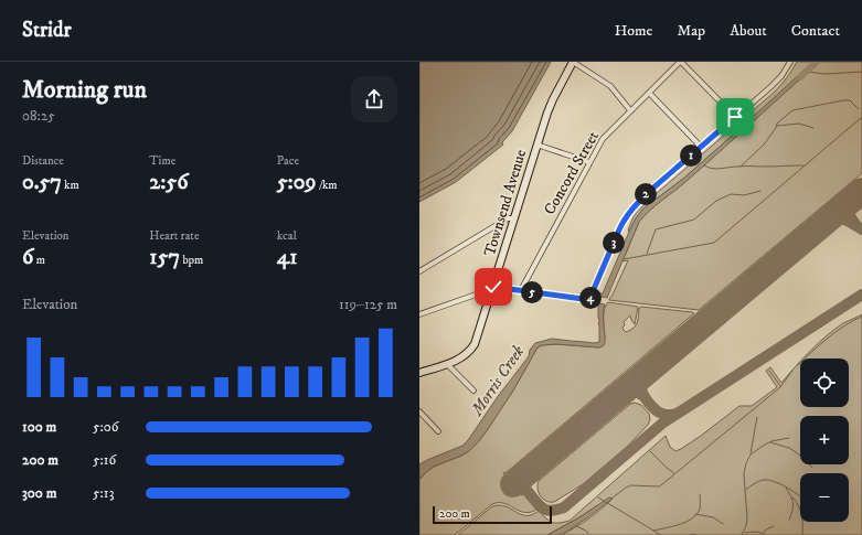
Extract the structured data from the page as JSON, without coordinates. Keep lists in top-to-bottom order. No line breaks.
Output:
{"streets":{"main road":["Townsend Avenue"],"street":["Concord Street"]},"water":["Morris Creek"],"scale_bar":"200 m","page":{"header":"Stridr","nav":["Home","Map","About","Contact"],"heading":["Morning run","08:25"],"stats":[["Distance","0.57 km"],["Time","2:56"],["Pace","5:09 /km"],["Elevation","6 m"],["Heart rate","157 bpm"],["kcal","41"]],"pins":["1","2","3","5","4"],"chart":["Elevation","119–125 m"],"map_buttons":["+","−"],"list":[{"name":"100 m","note":"5:06"},{"name":"200 m","note":"5:16"},{"name":"300 m","note":"5:13"}],"scale":"200 m"}}
